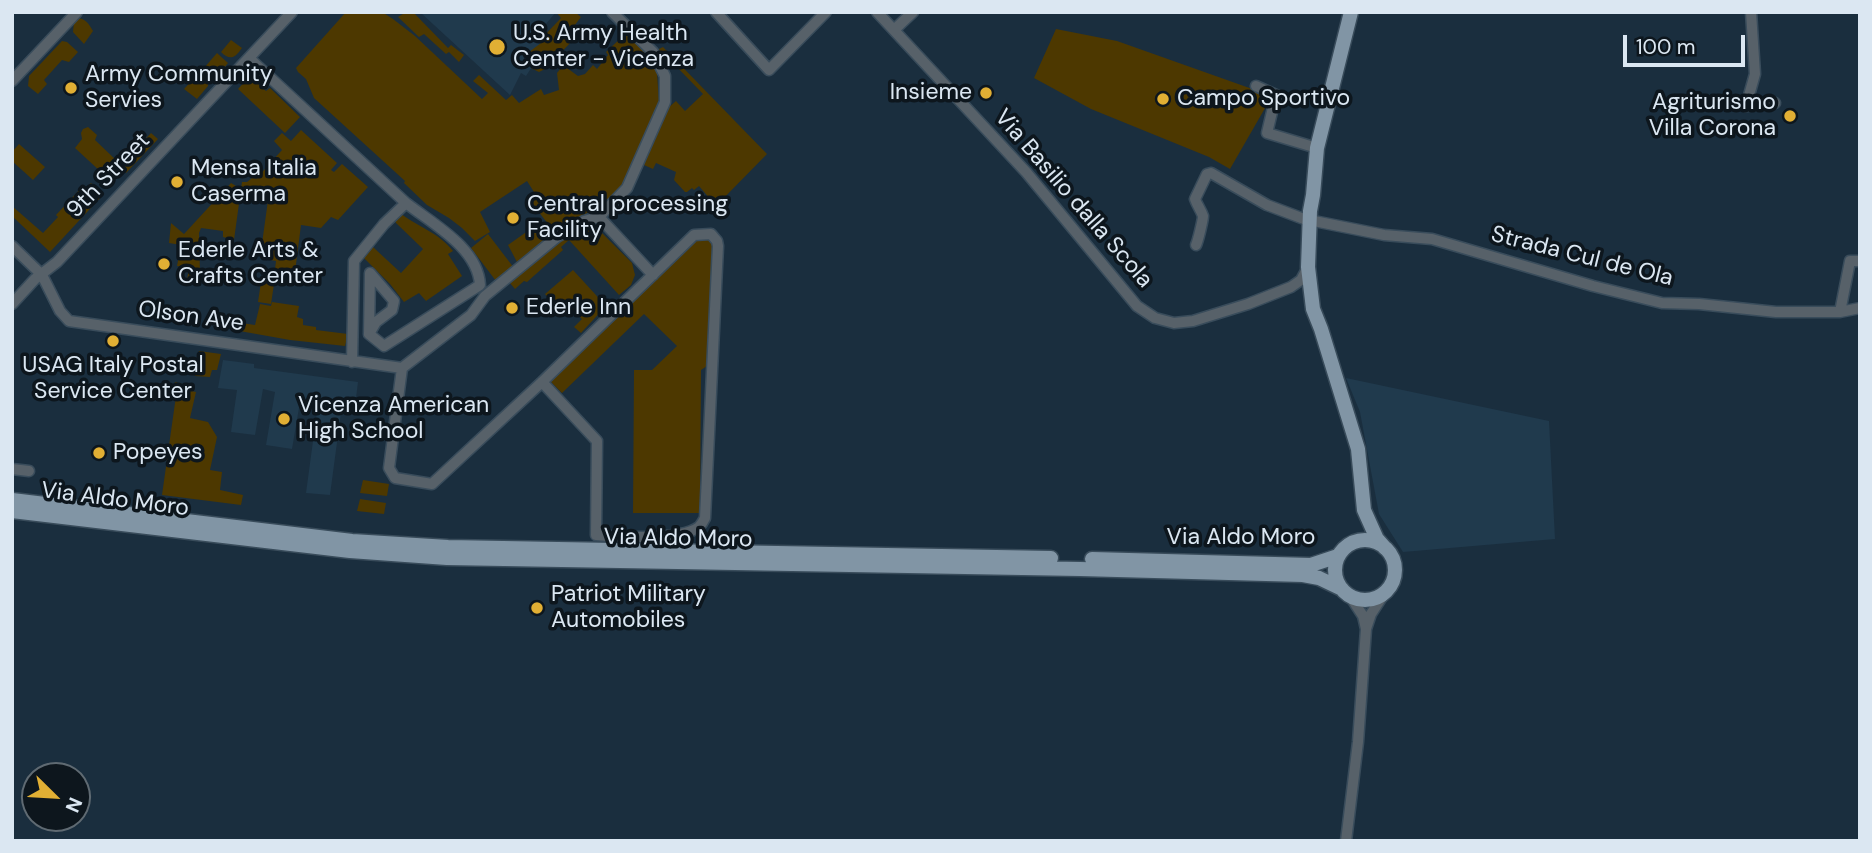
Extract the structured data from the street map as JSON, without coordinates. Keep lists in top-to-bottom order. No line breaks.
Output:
{"streets":{"main road":["Via Aldo Moro"],"street":["9th Street","Via Basilio dalla Scola","Strada Cul de Ola","Olson Ave"]},"crossings":[["9th Street","Olson Ave"]],"places":["U.S. Army Health Center - Vicenza","Army Community Servies","Insieme","Campo Sportivo","Agriturismo Villa Corona","Mensa Italia Caserma","Central processing Facility","Ederle Arts & Crafts Center","Ederle Inn","USAG Italy Postal Service Center","Vicenza American High School","Popeyes","Patriot Military Automobiles"],"scale_bar":"100 m","north":"bottom right"}
